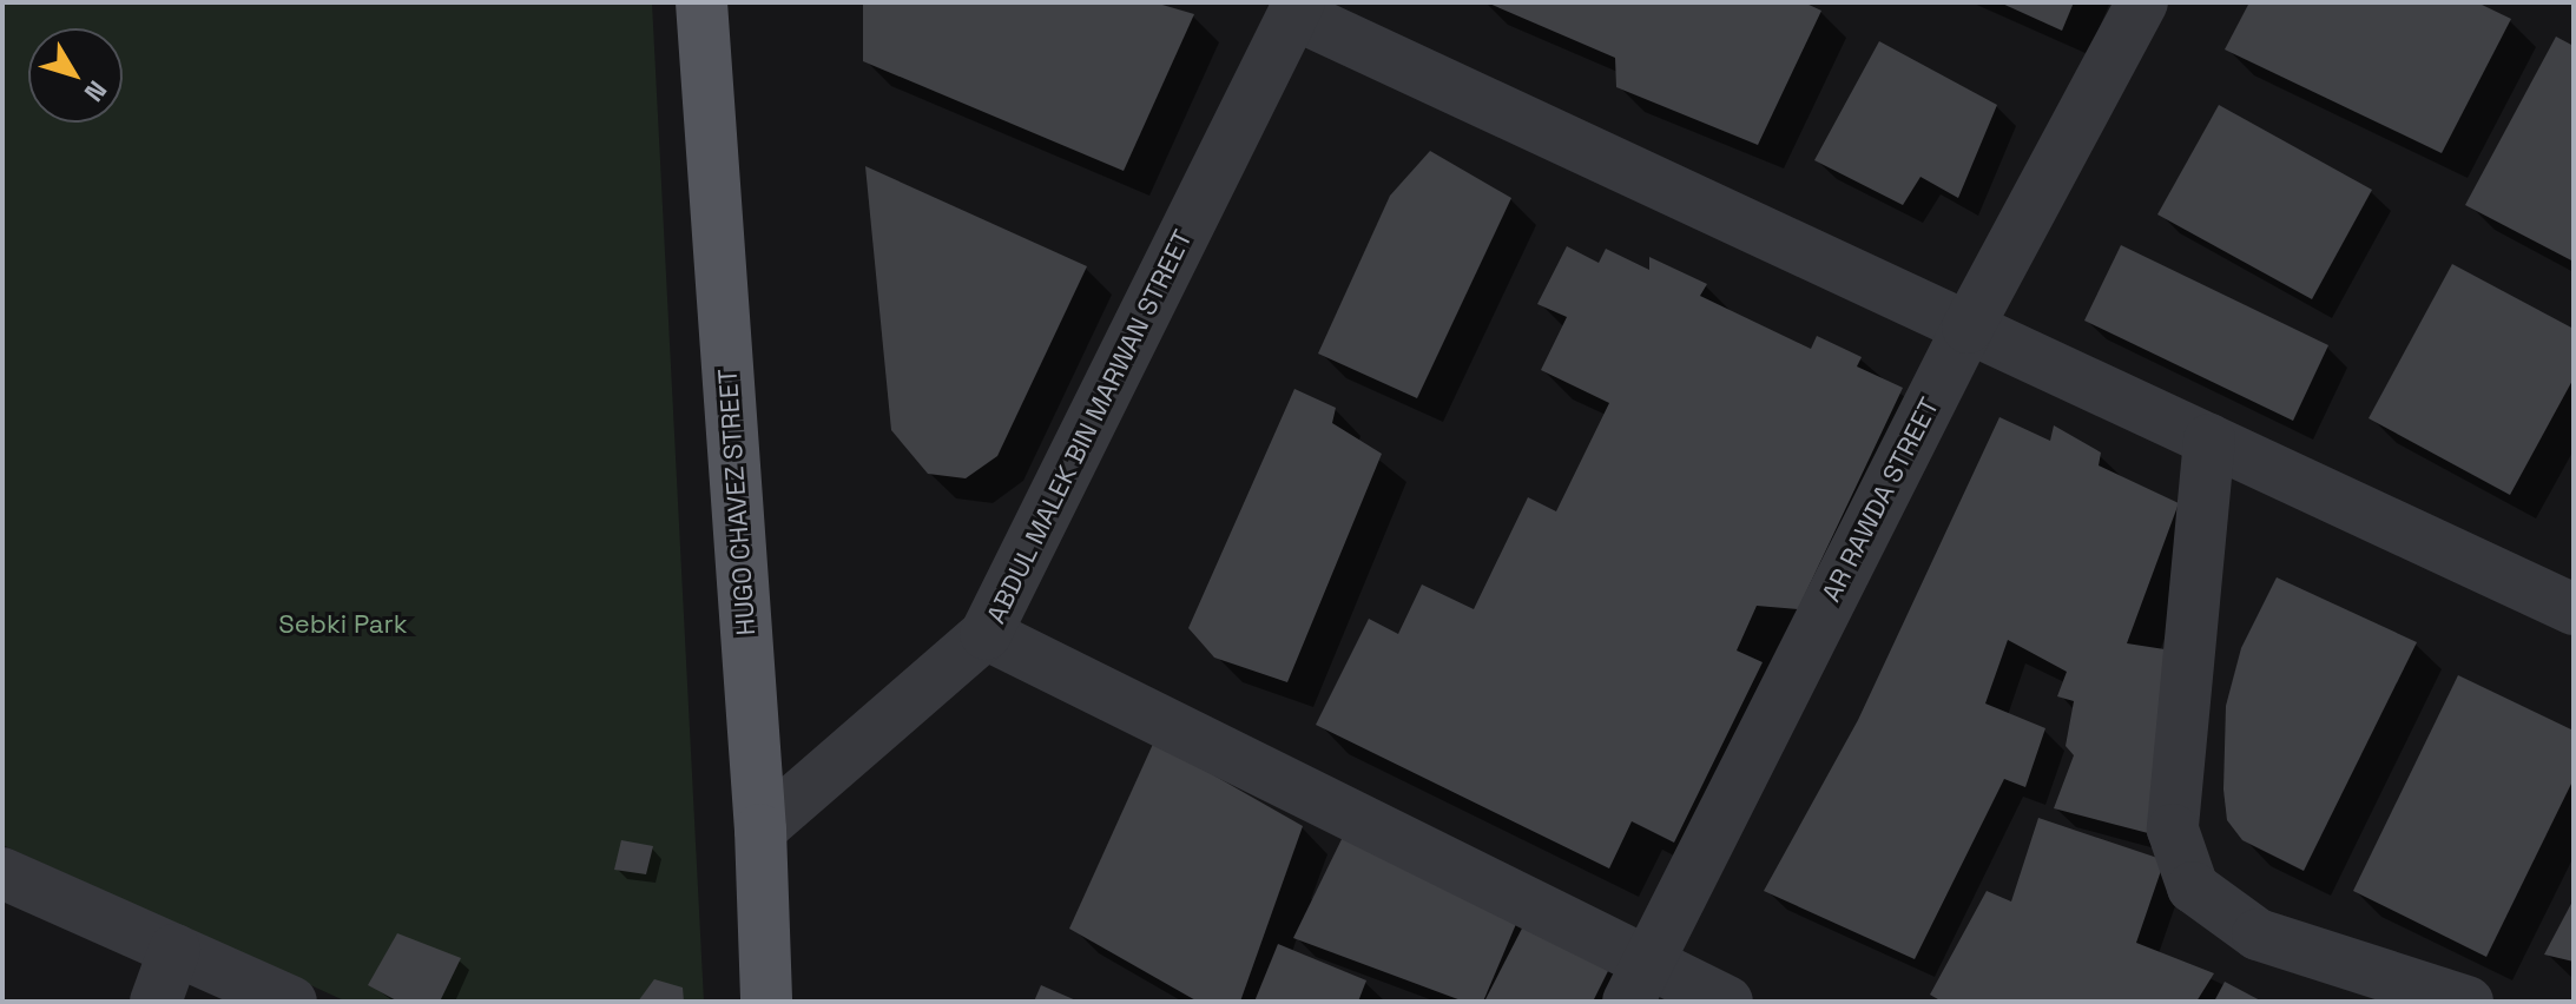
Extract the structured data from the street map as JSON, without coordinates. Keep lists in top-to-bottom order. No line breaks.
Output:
{"streets":{"main road":["HUGO CHAVEZ STREET"],"street":["ABDUL MALEK BIN MARWAN STREET","AR RAWDA STREET"]},"crossings":[["ABDUL MALEK BIN MARWAN STREET","HUGO CHAVEZ STREET"]],"parks":["Sebki Park"],"north":"bottom right"}
